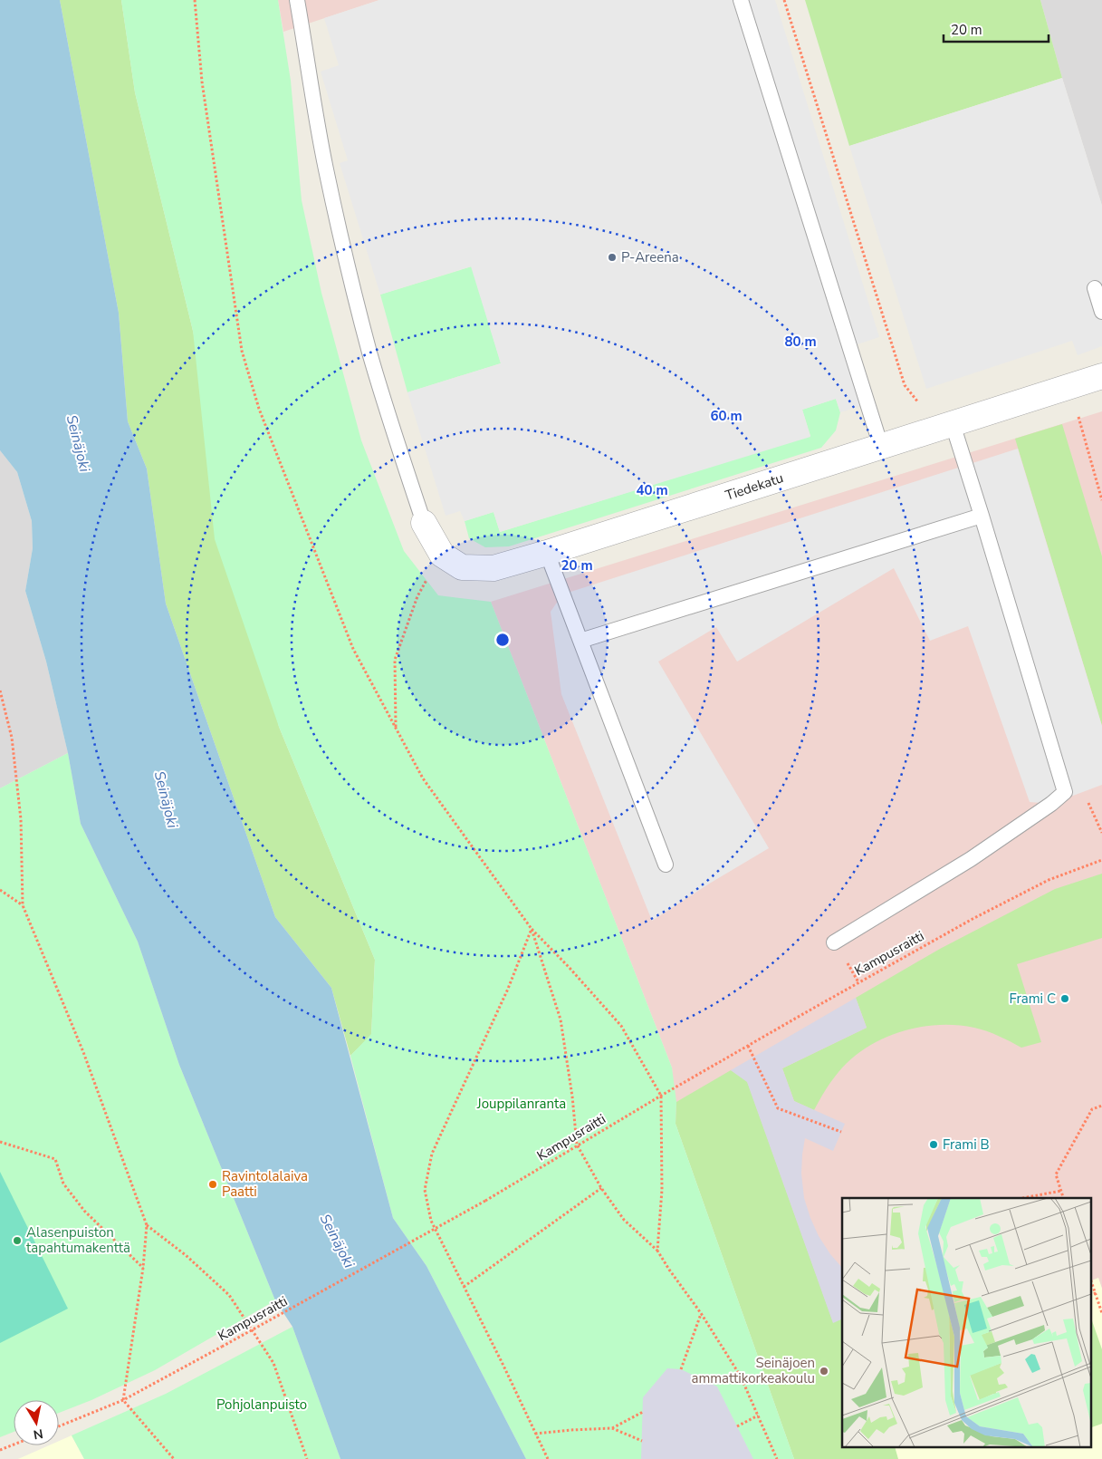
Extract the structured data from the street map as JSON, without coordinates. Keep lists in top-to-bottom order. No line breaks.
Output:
{"streets":{"street":["Tiedekatu"],"path":["Kampusraitti"]},"water":["Seinäjoki"],"parks":["Jouppilanranta","Pohjolanpuisto"],"places":["P-Areena","Frami C","Frami B","Ravintolalaiva Paatti","Alasenpuiston tapahtumakenttä","Seinäjoen ammattikorkeakoulu"],"scale_bar":"20 m","north":"bottom","rings":["80 m","60 m","40 m","20 m"]}
